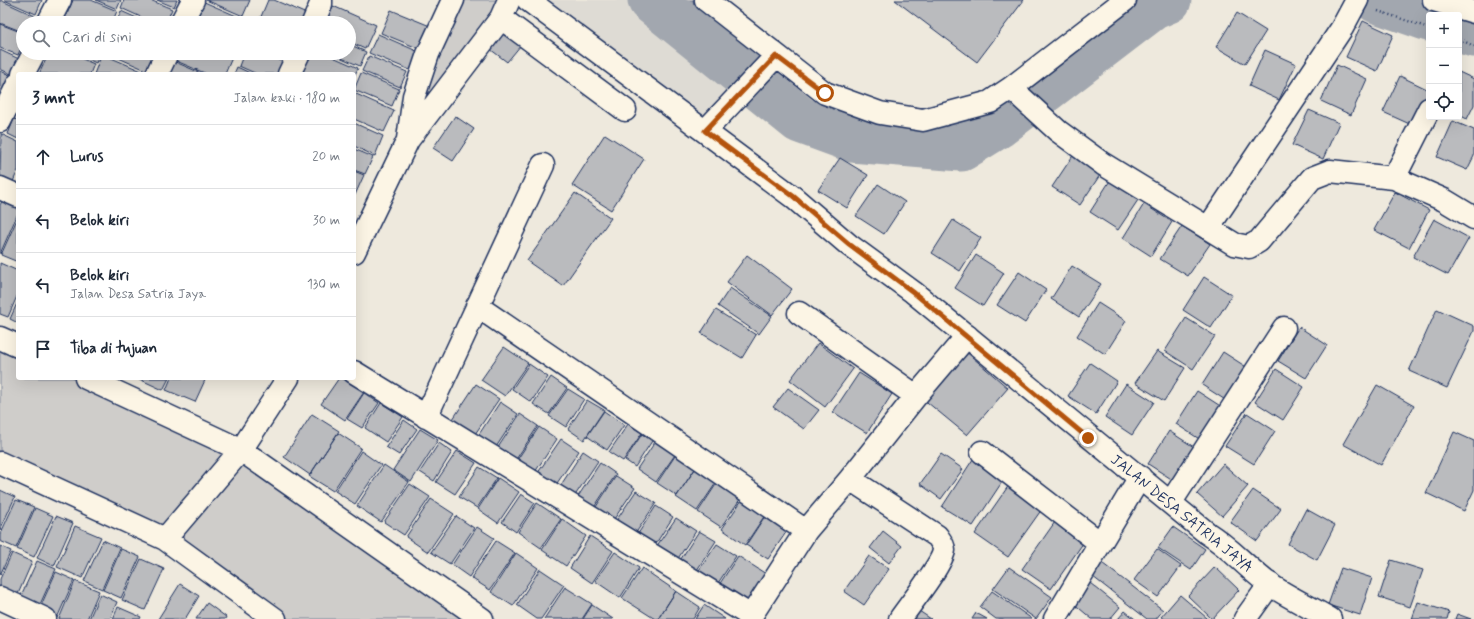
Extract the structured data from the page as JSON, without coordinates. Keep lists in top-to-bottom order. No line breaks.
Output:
{"streets":{"street":["JALAN DESA SATRIA JAYA"]},"page":{"map_buttons":["+","−"],"search":"Cari di sini","heading":["3 mnt","Jalan kaki · 180 m"],"list":[["Lurus","20 m"],["Belok kiri","30 m"],["Belok kiri","Jalan Desa Satria Jaya","130 m"],"Tiba di tujuan"]}}
